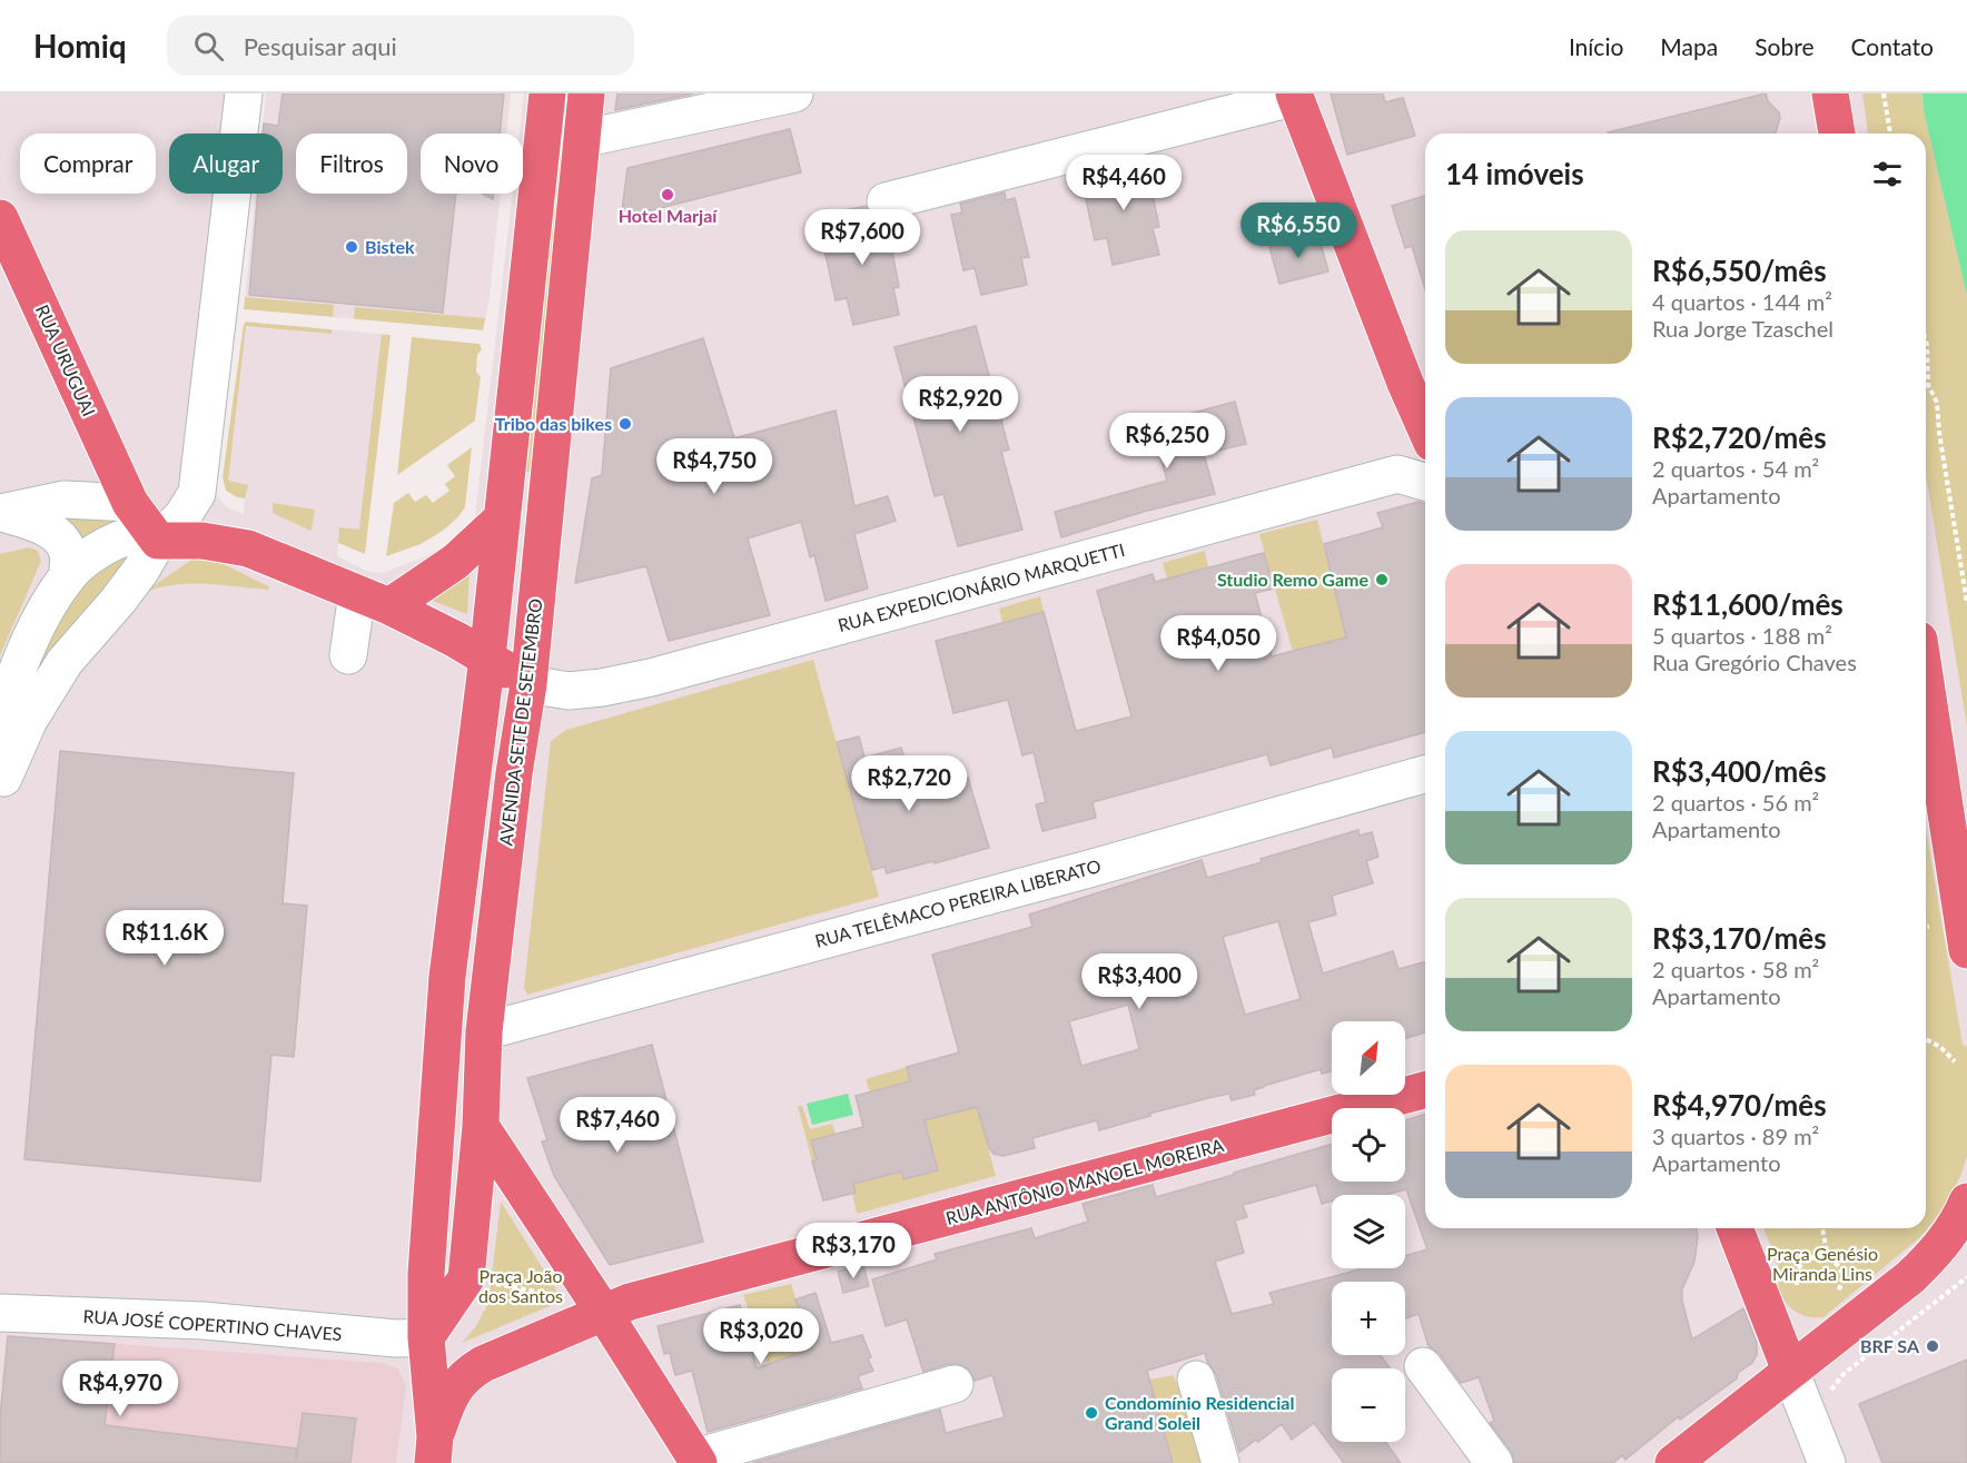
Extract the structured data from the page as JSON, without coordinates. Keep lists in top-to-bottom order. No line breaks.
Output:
{"streets":{"main road":["RUA URUGUAI","AVENIDA SETE DE SETEMBRO","RUA ANTÔNIO MANOEL MOREIRA"],"street":["RUA EXPEDICIONÁRIO MARQUETTI","RUA TELÊMACO PEREIRA LIBERATO","RUA JOSÉ COPERTINO CHAVES"]},"crossings":[["RUA EXPEDICIONÁRIO MARQUETTI","AVENIDA SETE DE SETEMBRO"],["AVENIDA SETE DE SETEMBRO","RUA TELÊMACO PEREIRA LIBERATO"],["AVENIDA SETE DE SETEMBRO","RUA JOSÉ COPERTINO CHAVES"]],"parks":["Praça Genésio Miranda Lins","Praça João dos Santos"],"places":["Hotel Marjaí","Bistek","Tribo das bikes","Studio Remo Game","BRF SA","Condomínio Residencial Grand Soleil"],"north":"top right","page":{"header":"Homiq","search":"Pesquisar aqui","nav":["Início","Mapa","Sobre","Contato"],"chip":["Comprar","Alugar","Filtros","Novo"],"heading":"14 imóveis","price":["R$4,460","R$6,550","R$7,600","R$2,920","R$6,250","R$4,750","R$4,050","R$2,720","R$11.6K","R$3,400","R$7,460","R$3,170","R$3,020","R$4,970"],"list":[{"name":"R$6,550/mês","note":"4 quartos · 144 m² · Rua Jorge Tzaschel"},{"name":"R$2,720/mês","note":"2 quartos · 54 m² · Apartamento"},{"name":"R$11,600/mês","note":"5 quartos · 188 m² · Rua Gregório Chaves"},{"name":"R$3,400/mês","note":"2 quartos · 56 m² · Apartamento"},{"name":"R$3,170/mês","note":"2 quartos · 58 m² · Apartamento"},{"name":"R$4,970/mês","note":"3 quartos · 89 m² · Apartamento"}],"map_buttons":["+","−"]}}
